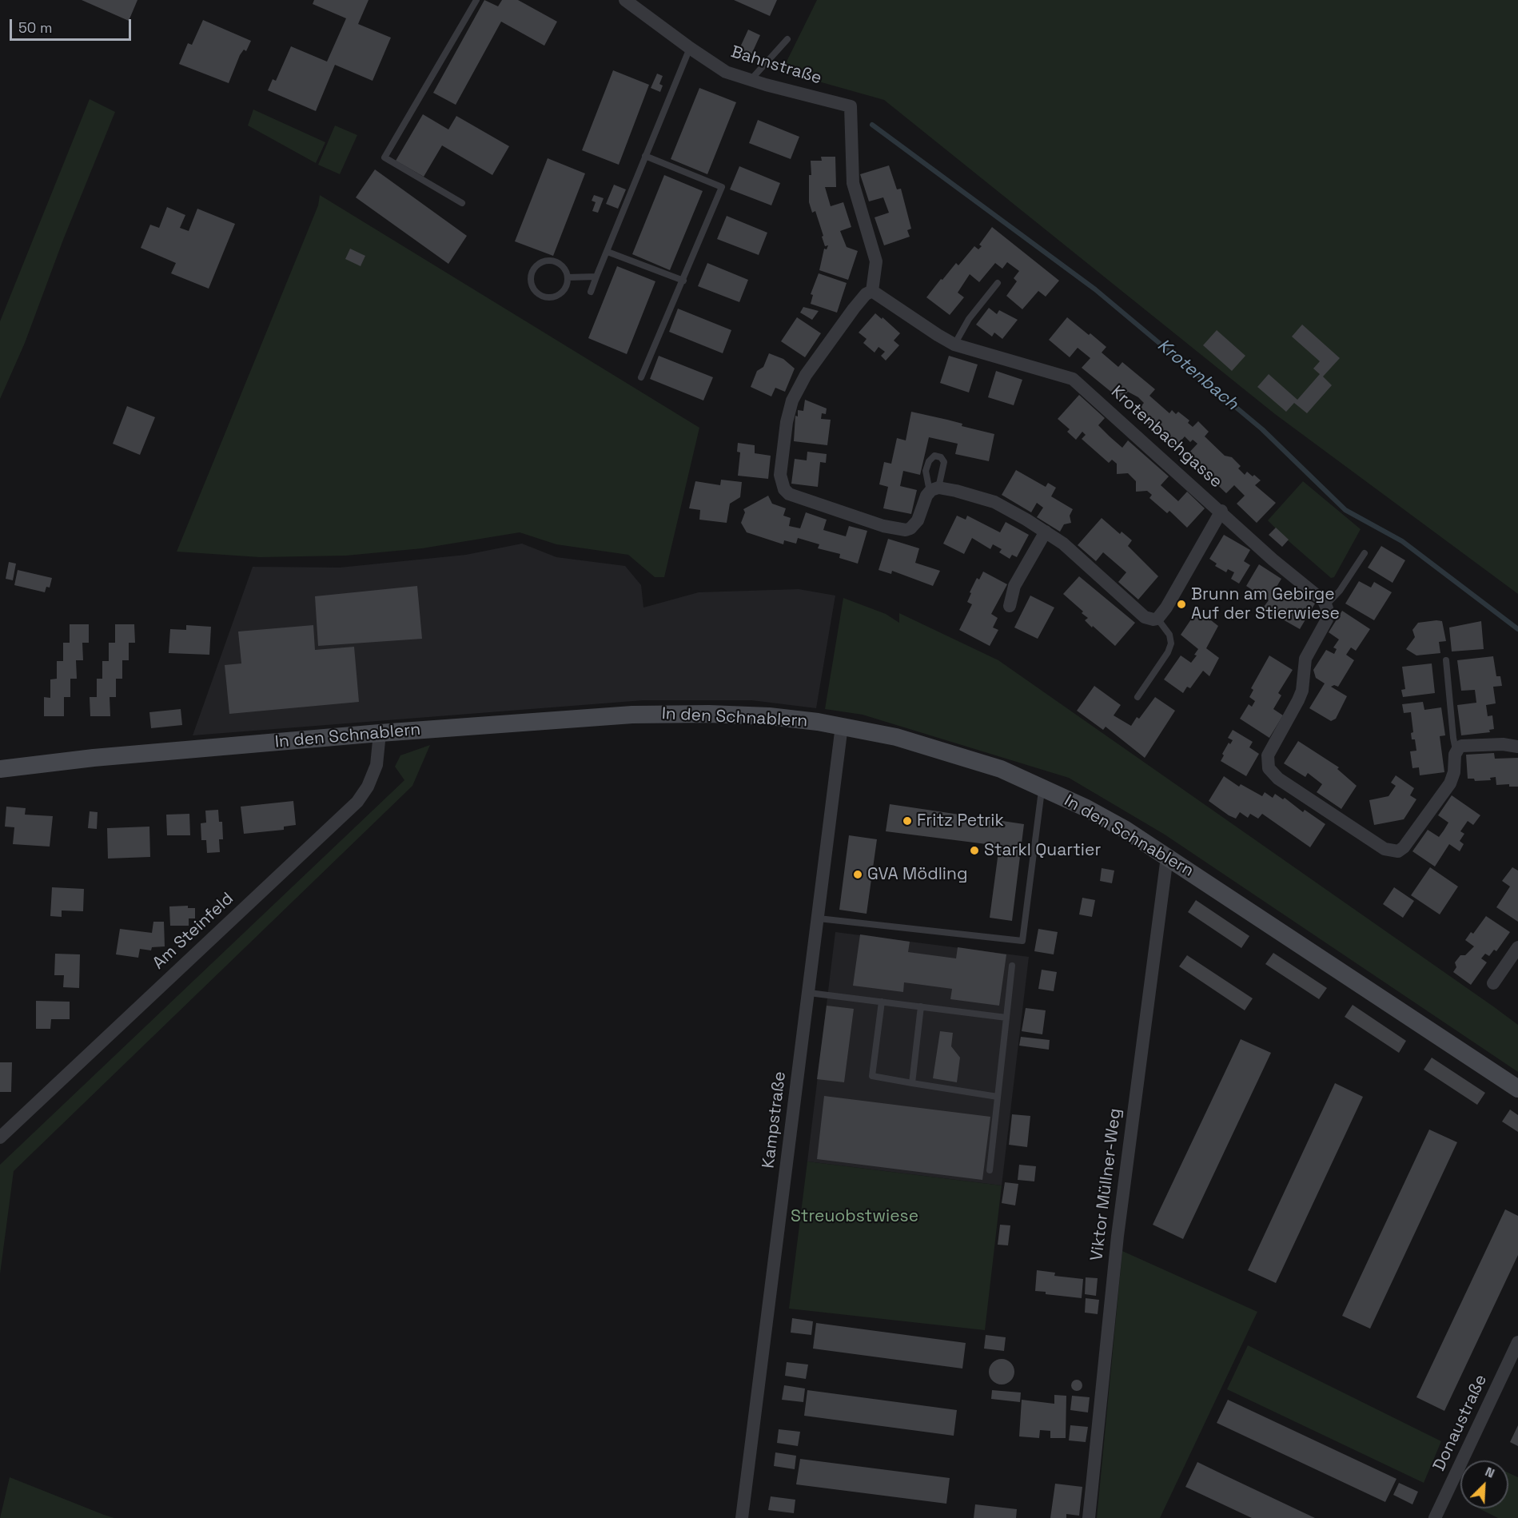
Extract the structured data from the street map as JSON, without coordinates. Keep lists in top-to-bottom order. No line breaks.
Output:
{"streets":{"street":["Bahnstraße","Krotenbachgasse","In den Schnablern","Am Steinfeld","Kampstraße","Viktor Müllner-Weg","Donaustraße"]},"crossings":[["Bahnstraße","Krotenbachgasse"],["In den Schnablern","Am Steinfeld"],["In den Schnablern","Kampstraße"],["In den Schnablern","Viktor Müllner-Weg"]],"water":["Krotenbach"],"parks":["Streuobstwiese"],"places":["Brunn am Gebirge Auf der Stierwiese","Fritz Petrik","Starkl Quartier","GVA Mödling"],"scale_bar":"50 m","north":"top right"}
